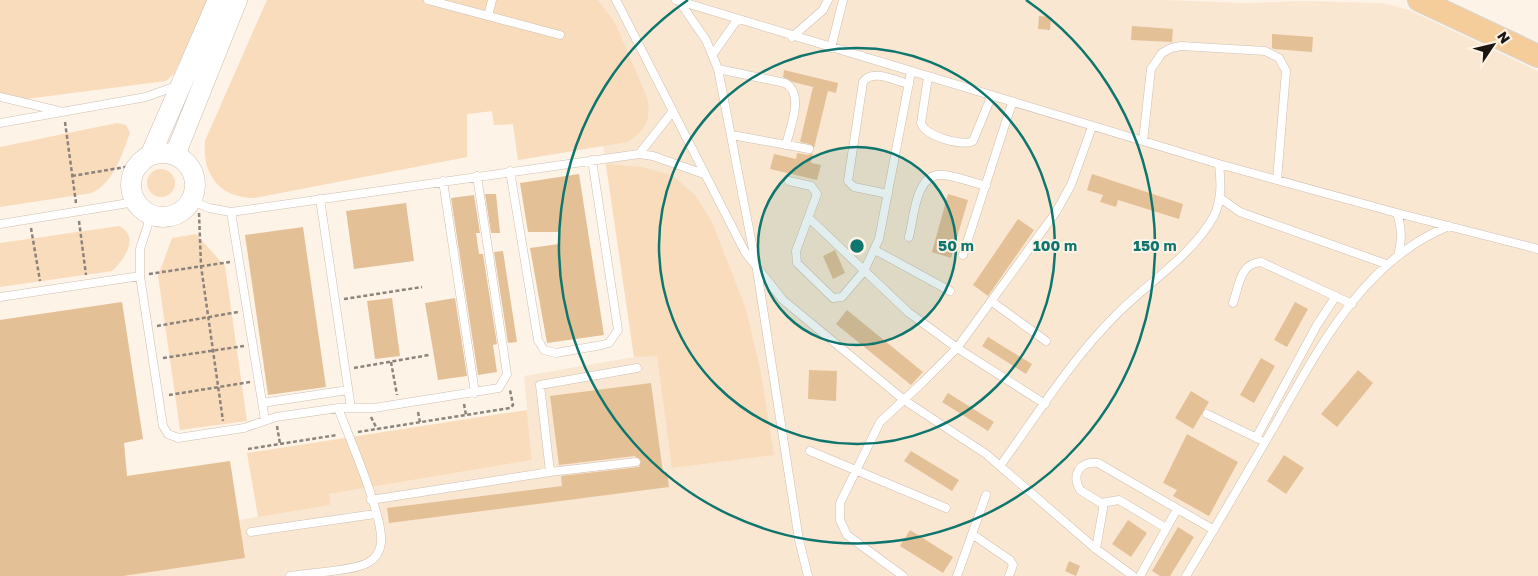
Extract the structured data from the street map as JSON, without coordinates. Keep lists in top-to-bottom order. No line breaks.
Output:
{"north":"top right","rings":["50 m","100 m","150 m"]}
